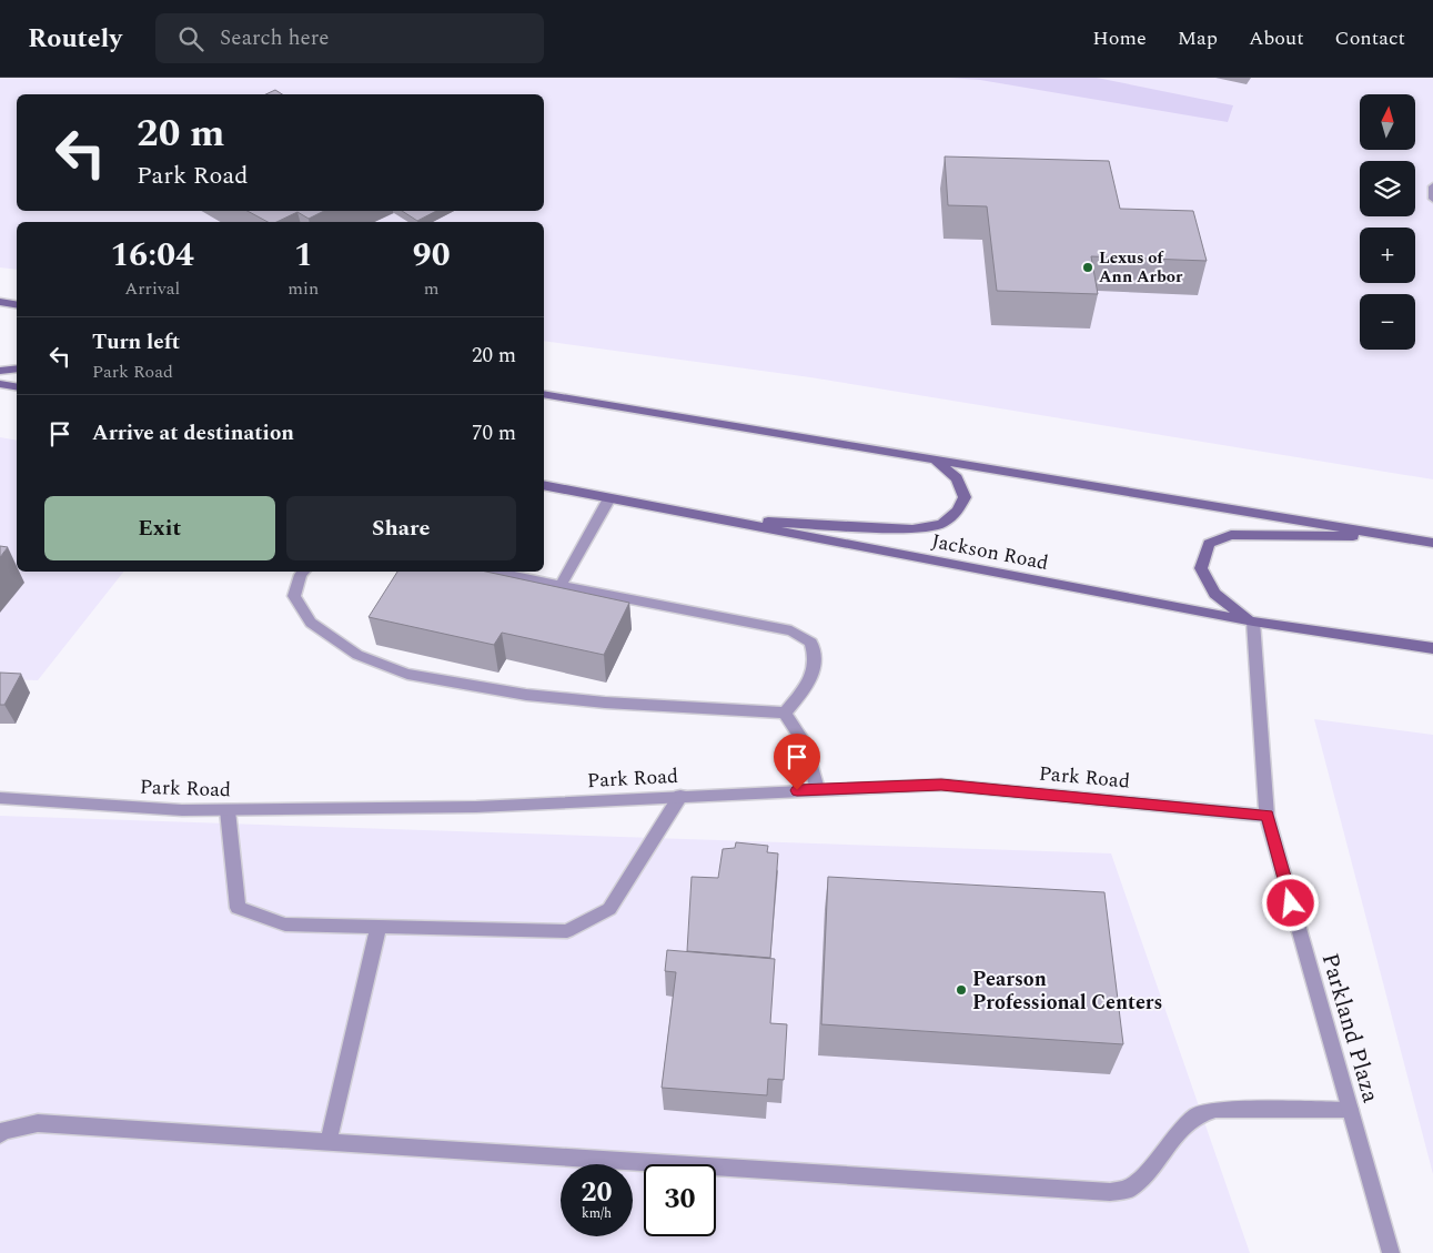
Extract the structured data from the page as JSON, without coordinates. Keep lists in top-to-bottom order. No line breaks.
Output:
{"streets":{"main road":["Jackson Road"],"street":["Park Road","Parkland Plaza"]},"crossings":[["Jackson Road","Parkland Plaza"],["Park Road","Parkland Plaza"]],"places":["Lexus of Ann Arbor","Pearson Professional Centers"],"north":"top","page":{"header":"Routely","search":"Search here","nav":["Home","Map","About","Contact"],"map_buttons":["+","−"],"turn":["20 m","Park Road"],"eta":["16:04","Arrival","1","min","90","m"],"list":[{"name":"Turn left","note":"Park Road","value":"20 m"},{"name":"Arrive at destination","value":"70 m"}],"buttons":["Exit","Share"],"speed":"20 km/h","limit":"30"}}
